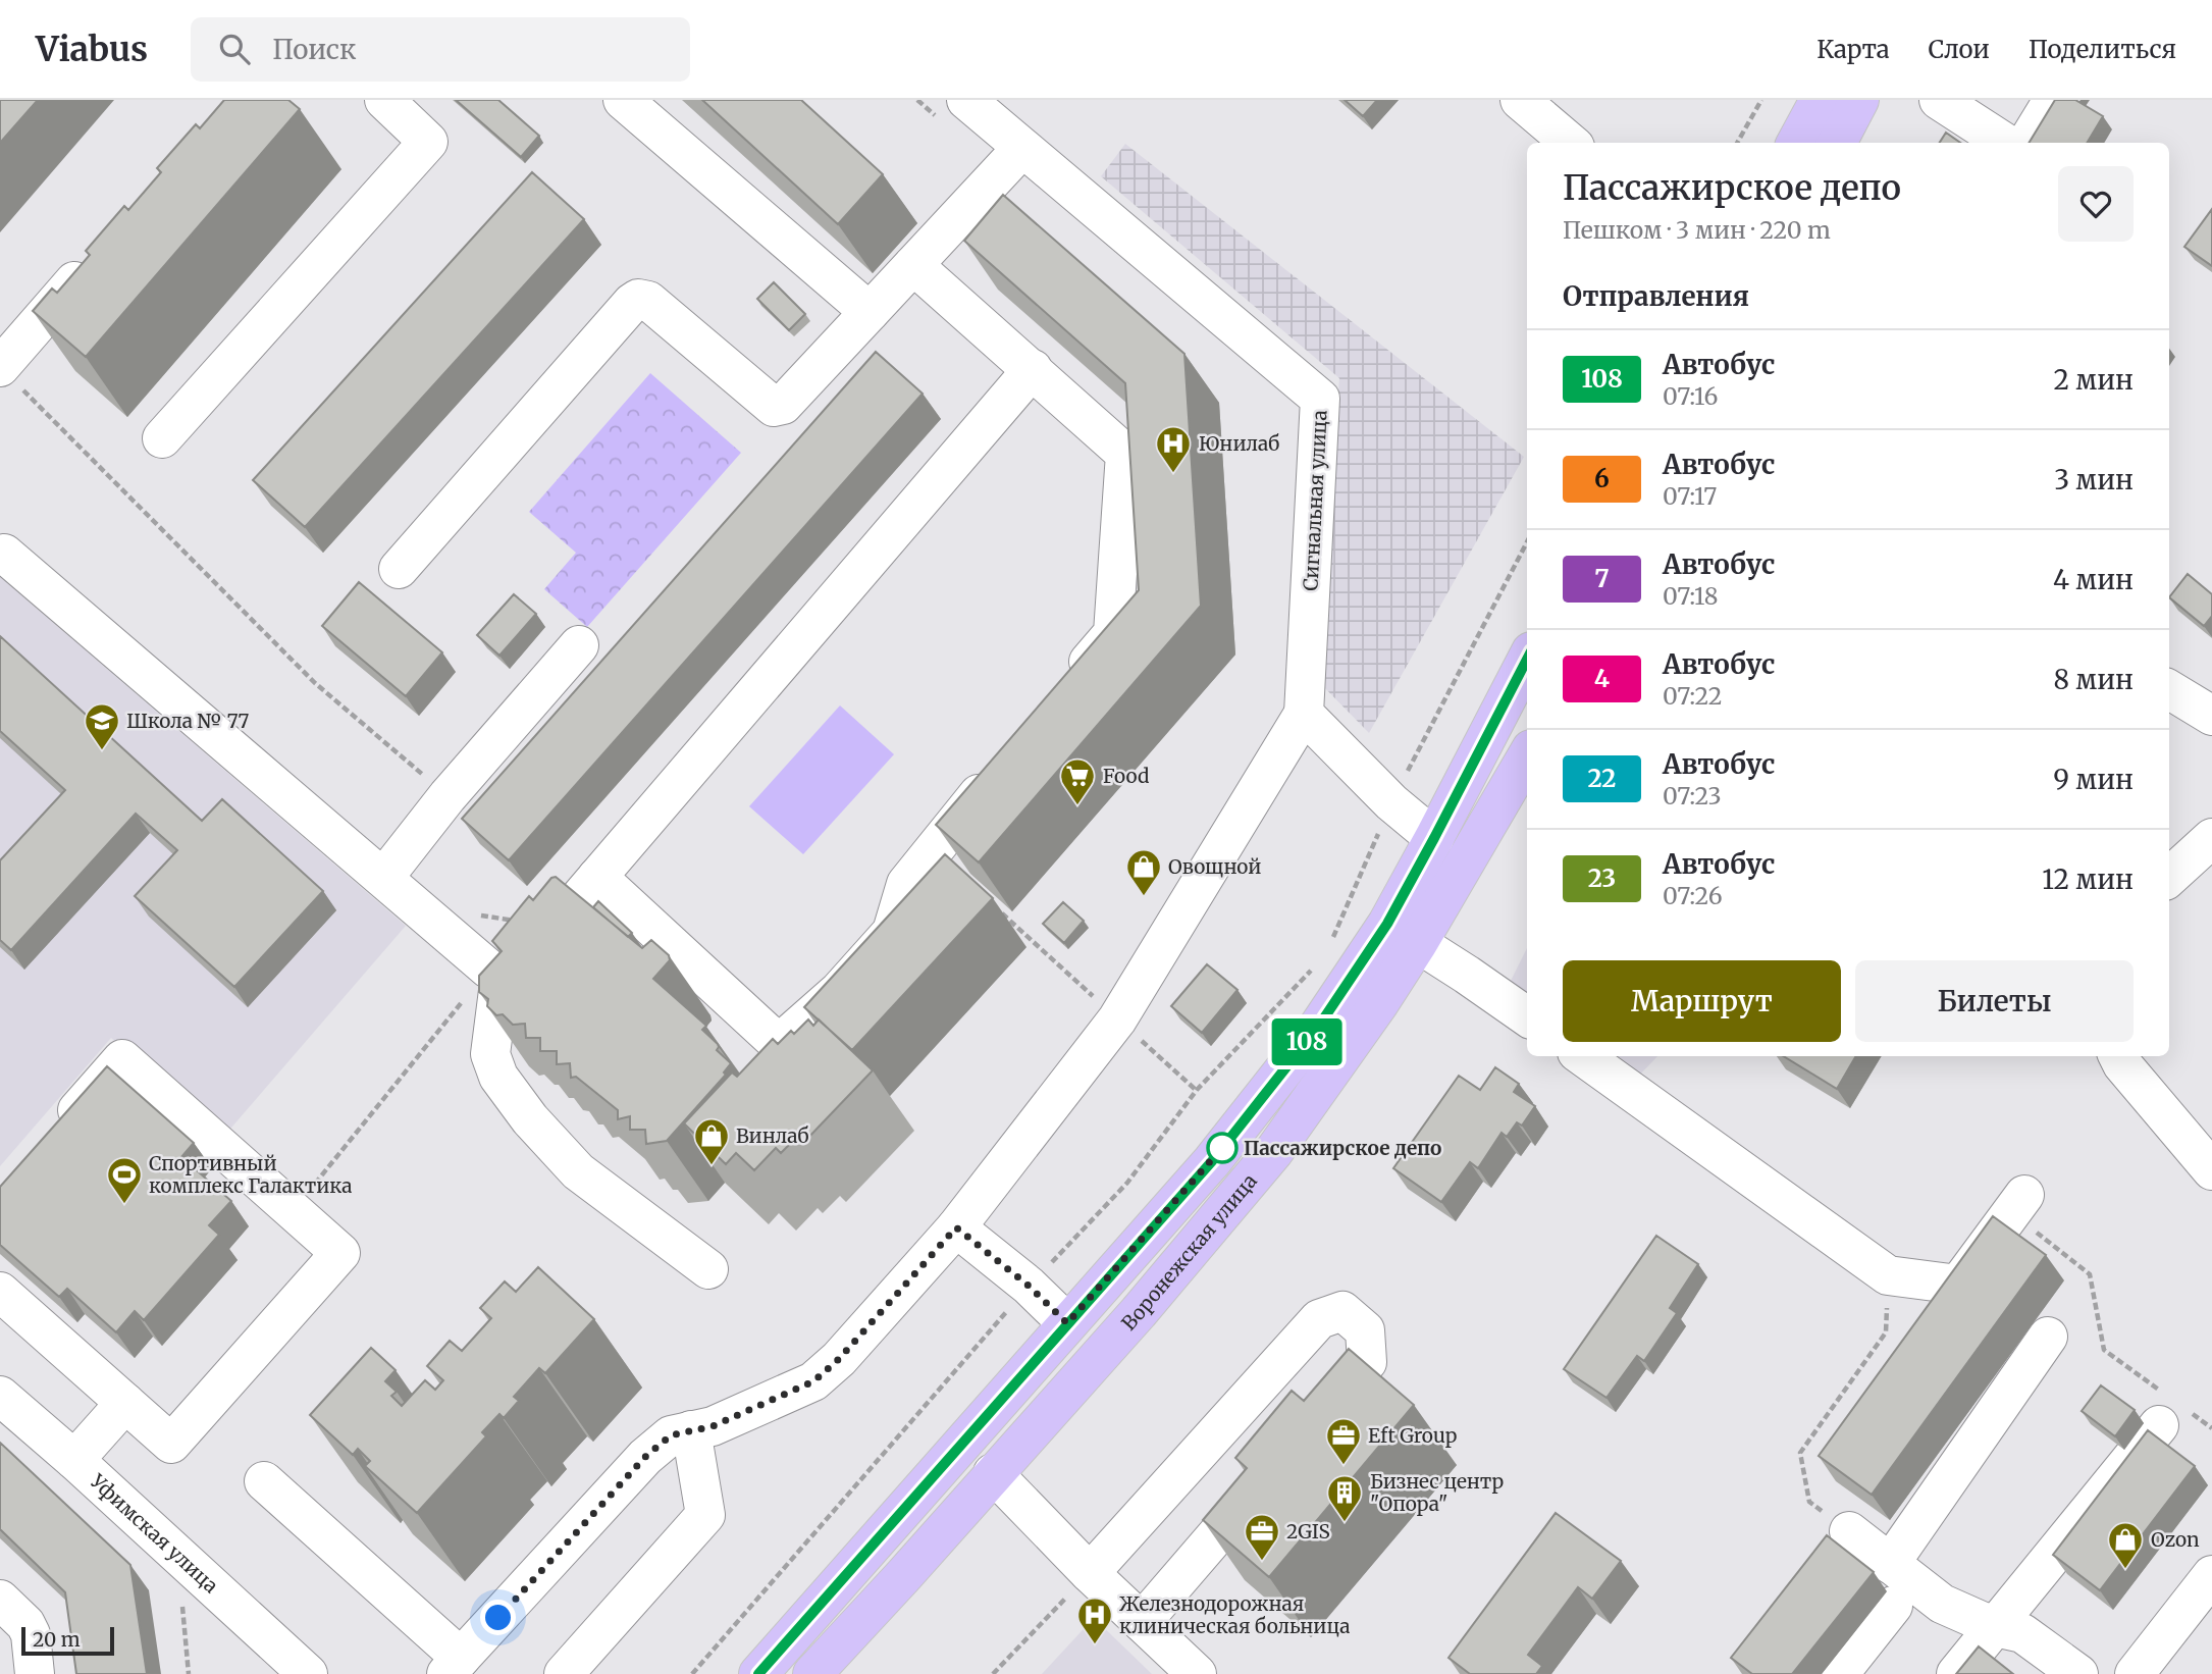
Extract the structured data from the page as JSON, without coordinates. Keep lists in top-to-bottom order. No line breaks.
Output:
{"streets":{"main road":["Воронежская улица"],"street":["Сигнальная улица","Уфимская улица"]},"places":{"hospital":["Юнилаб","Железнодорожная клиническая больница"],"school or university":["Школа № 77"],"supermarket":["Food"],"shop":["Овощной","Винлаб","Ozon"],"other":["Пассажирское депо"],"sports":["Спортивный комплекс Галактика"],"office":["Eft Group","2GIS"],"building":["Бизнес центр \"Опора\""]},"lines":["bus line 108"],"scale_bar":"20 m","page":{"header":"Viabus","search":"Поиск","nav":["Карта","Слои","Поделиться"],"on_map":"108","heading":[["Пассажирское депо","Пешком · 3 мин · 220 m"],"Отправления"],"list":[{"mark":"108","name":"Автобус","note":"07:16","value":"2 мин"},{"mark":"6","name":"Автобус","note":"07:17","value":"3 мин"},{"mark":"7","name":"Автобус","note":"07:18","value":"4 мин"},{"mark":"4","name":"Автобус","note":"07:22","value":"8 мин"},{"mark":"22","name":"Автобус","note":"07:23","value":"9 мин"},{"mark":"23","name":"Автобус","note":"07:26","value":"12 мин"}],"buttons":["Маршрут","Билеты"],"scale":"20 m"}}
